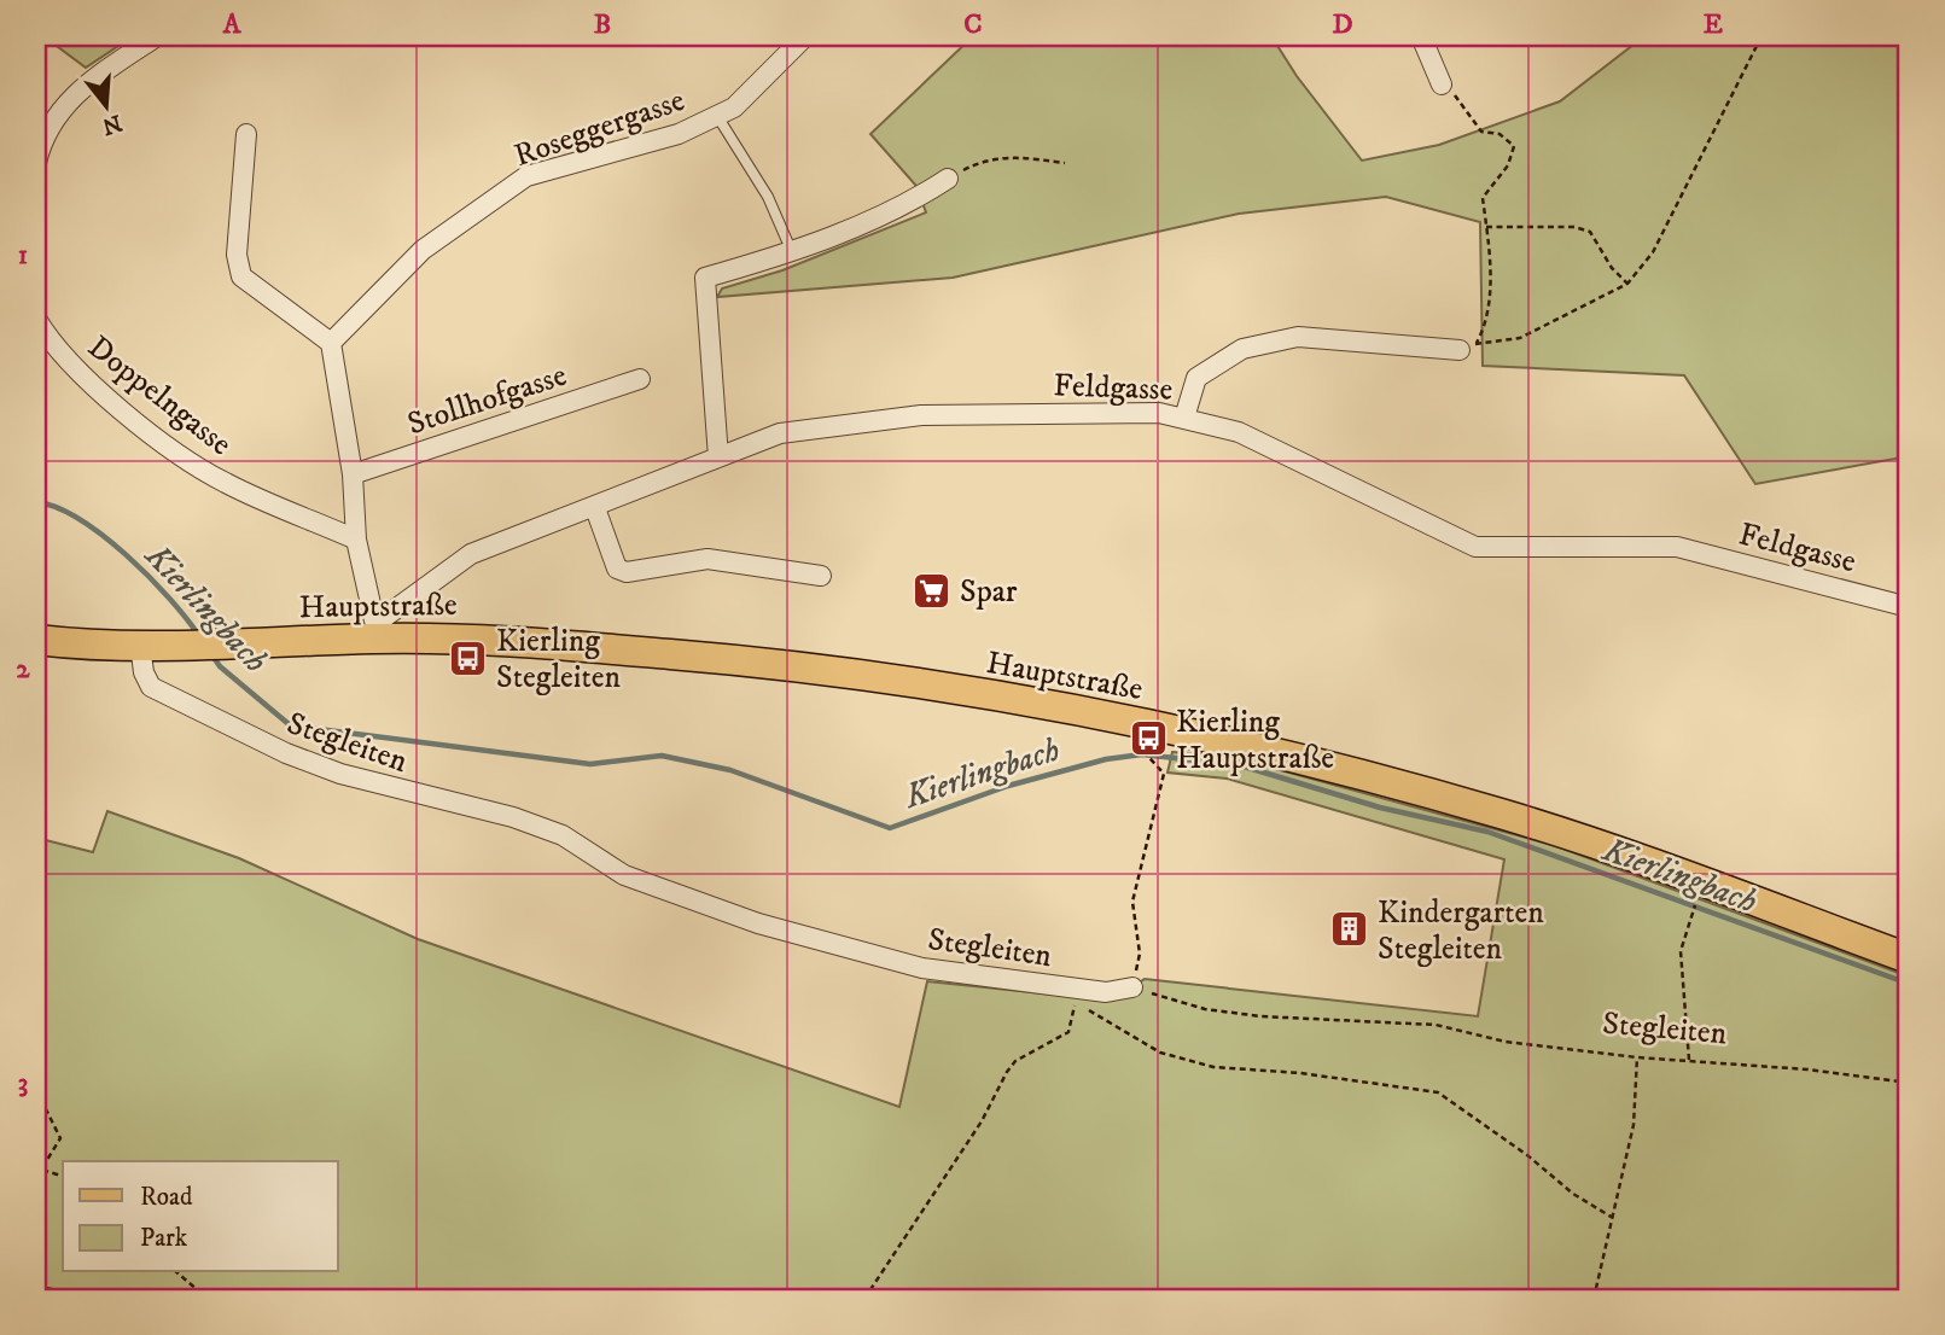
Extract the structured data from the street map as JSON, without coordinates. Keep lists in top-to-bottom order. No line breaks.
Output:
{"streets":{"main road":["Hauptstraße"],"street":["Roseggergasse","Feldgasse","Doppelngasse","Stollhofgasse","Stegleiten"]},"crossings":[["Feldgasse","Hauptstraße"],["Hauptstraße","Stegleiten"]],"water":["Kierlingbach"],"places":{"supermarket":["Spar"],"bus stop":["Kierling Stegleiten","Kierling Hauptstraße"],"building":["Kindergarten Stegleiten"]},"legend":["Road","Park"],"north":"bottom","grid":{"columns":["A","B","C","D","E"],"rows":["1","2","3"]}}
